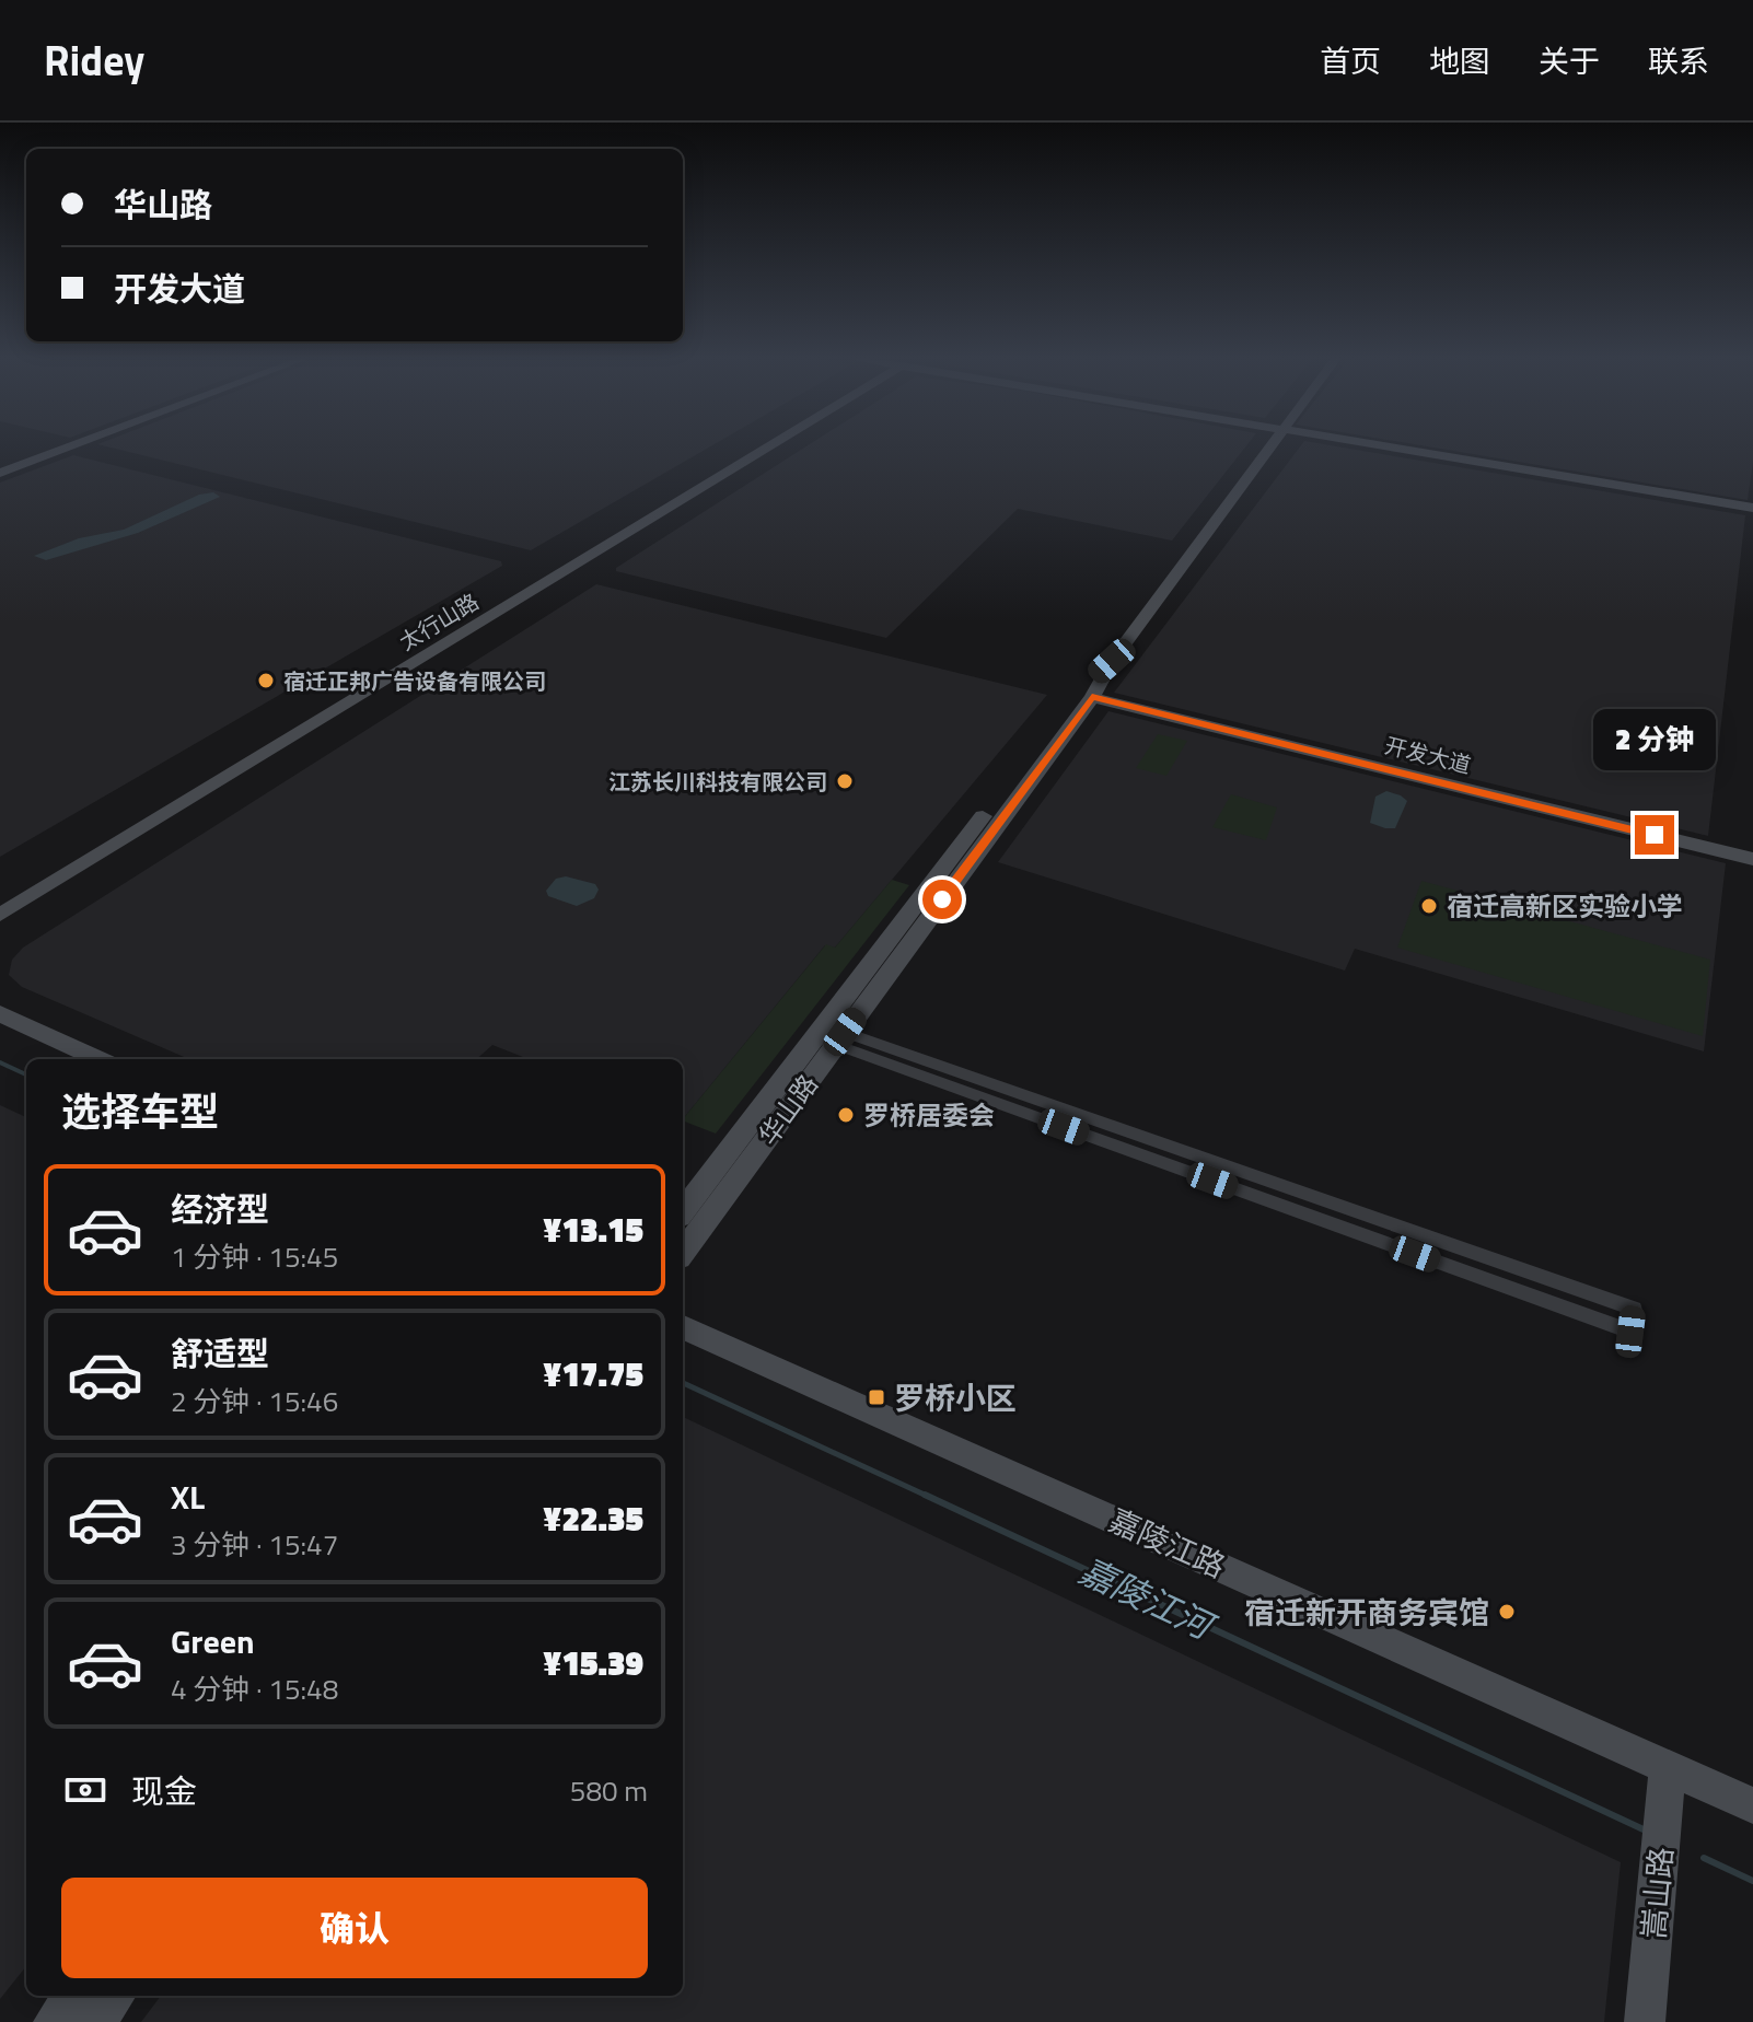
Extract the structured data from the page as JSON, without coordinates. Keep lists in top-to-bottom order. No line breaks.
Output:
{"streets":{"street":["太行山路","开发大道","华山路","嘉陵江路","嵩山路"]},"crossings":[["开发大道","华山路"],["嘉陵江路","嵩山路"]],"water":["嘉陵江河"],"places":{"other":["宿迁正邦广告设备有限公司","江苏长川科技有限公司","宿迁高新区实验小学","罗桥居委会","宿迁新开商务宾馆"],"transit":["罗桥小区"]},"page":{"header":"Ridey","nav":["首页","地图","关于","联系"],"banner":["华山路","开发大道"],"bubble":"2 分钟","heading":"选择车型","list":[{"name":"经济型","note":"1 分钟 · 15:45","value":"¥13.15"},{"name":"舒适型","note":"2 分钟 · 15:46","value":"¥17.75"},{"name":"XL","note":"3 分钟 · 15:47","value":"¥22.35"},{"name":"Green","note":"4 分钟 · 15:48","value":"¥15.39"}],"pay":["现金","580 m"],"buttons":"确认"}}
